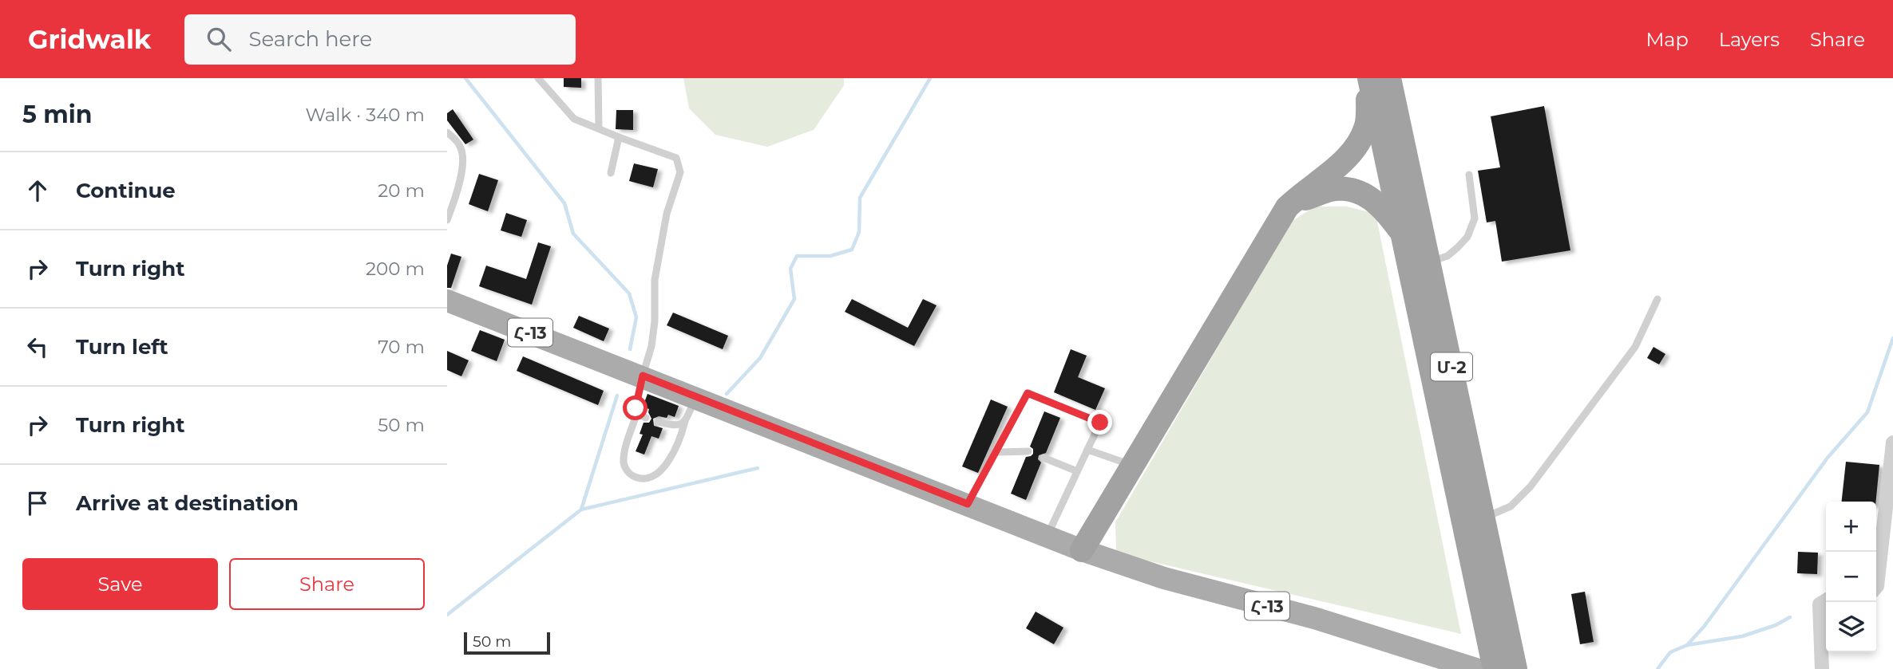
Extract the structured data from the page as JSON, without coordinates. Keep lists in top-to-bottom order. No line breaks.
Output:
{"streets":{"highway":["Մ-2"],"main road":["Հ-13"]},"scale_bar":"50 m","page":{"header":"Gridwalk","search":"Search here","nav":["Map","Layers","Share"],"heading":["5 min","Walk · 340 m"],"list":[["Continue","20 m"],["Turn right","200 m"],["Turn left","70 m"],["Turn right","50 m"],"Arrive at destination"],"map_buttons":["+","−"],"buttons":["Save","Share"],"scale":"50 m"}}
